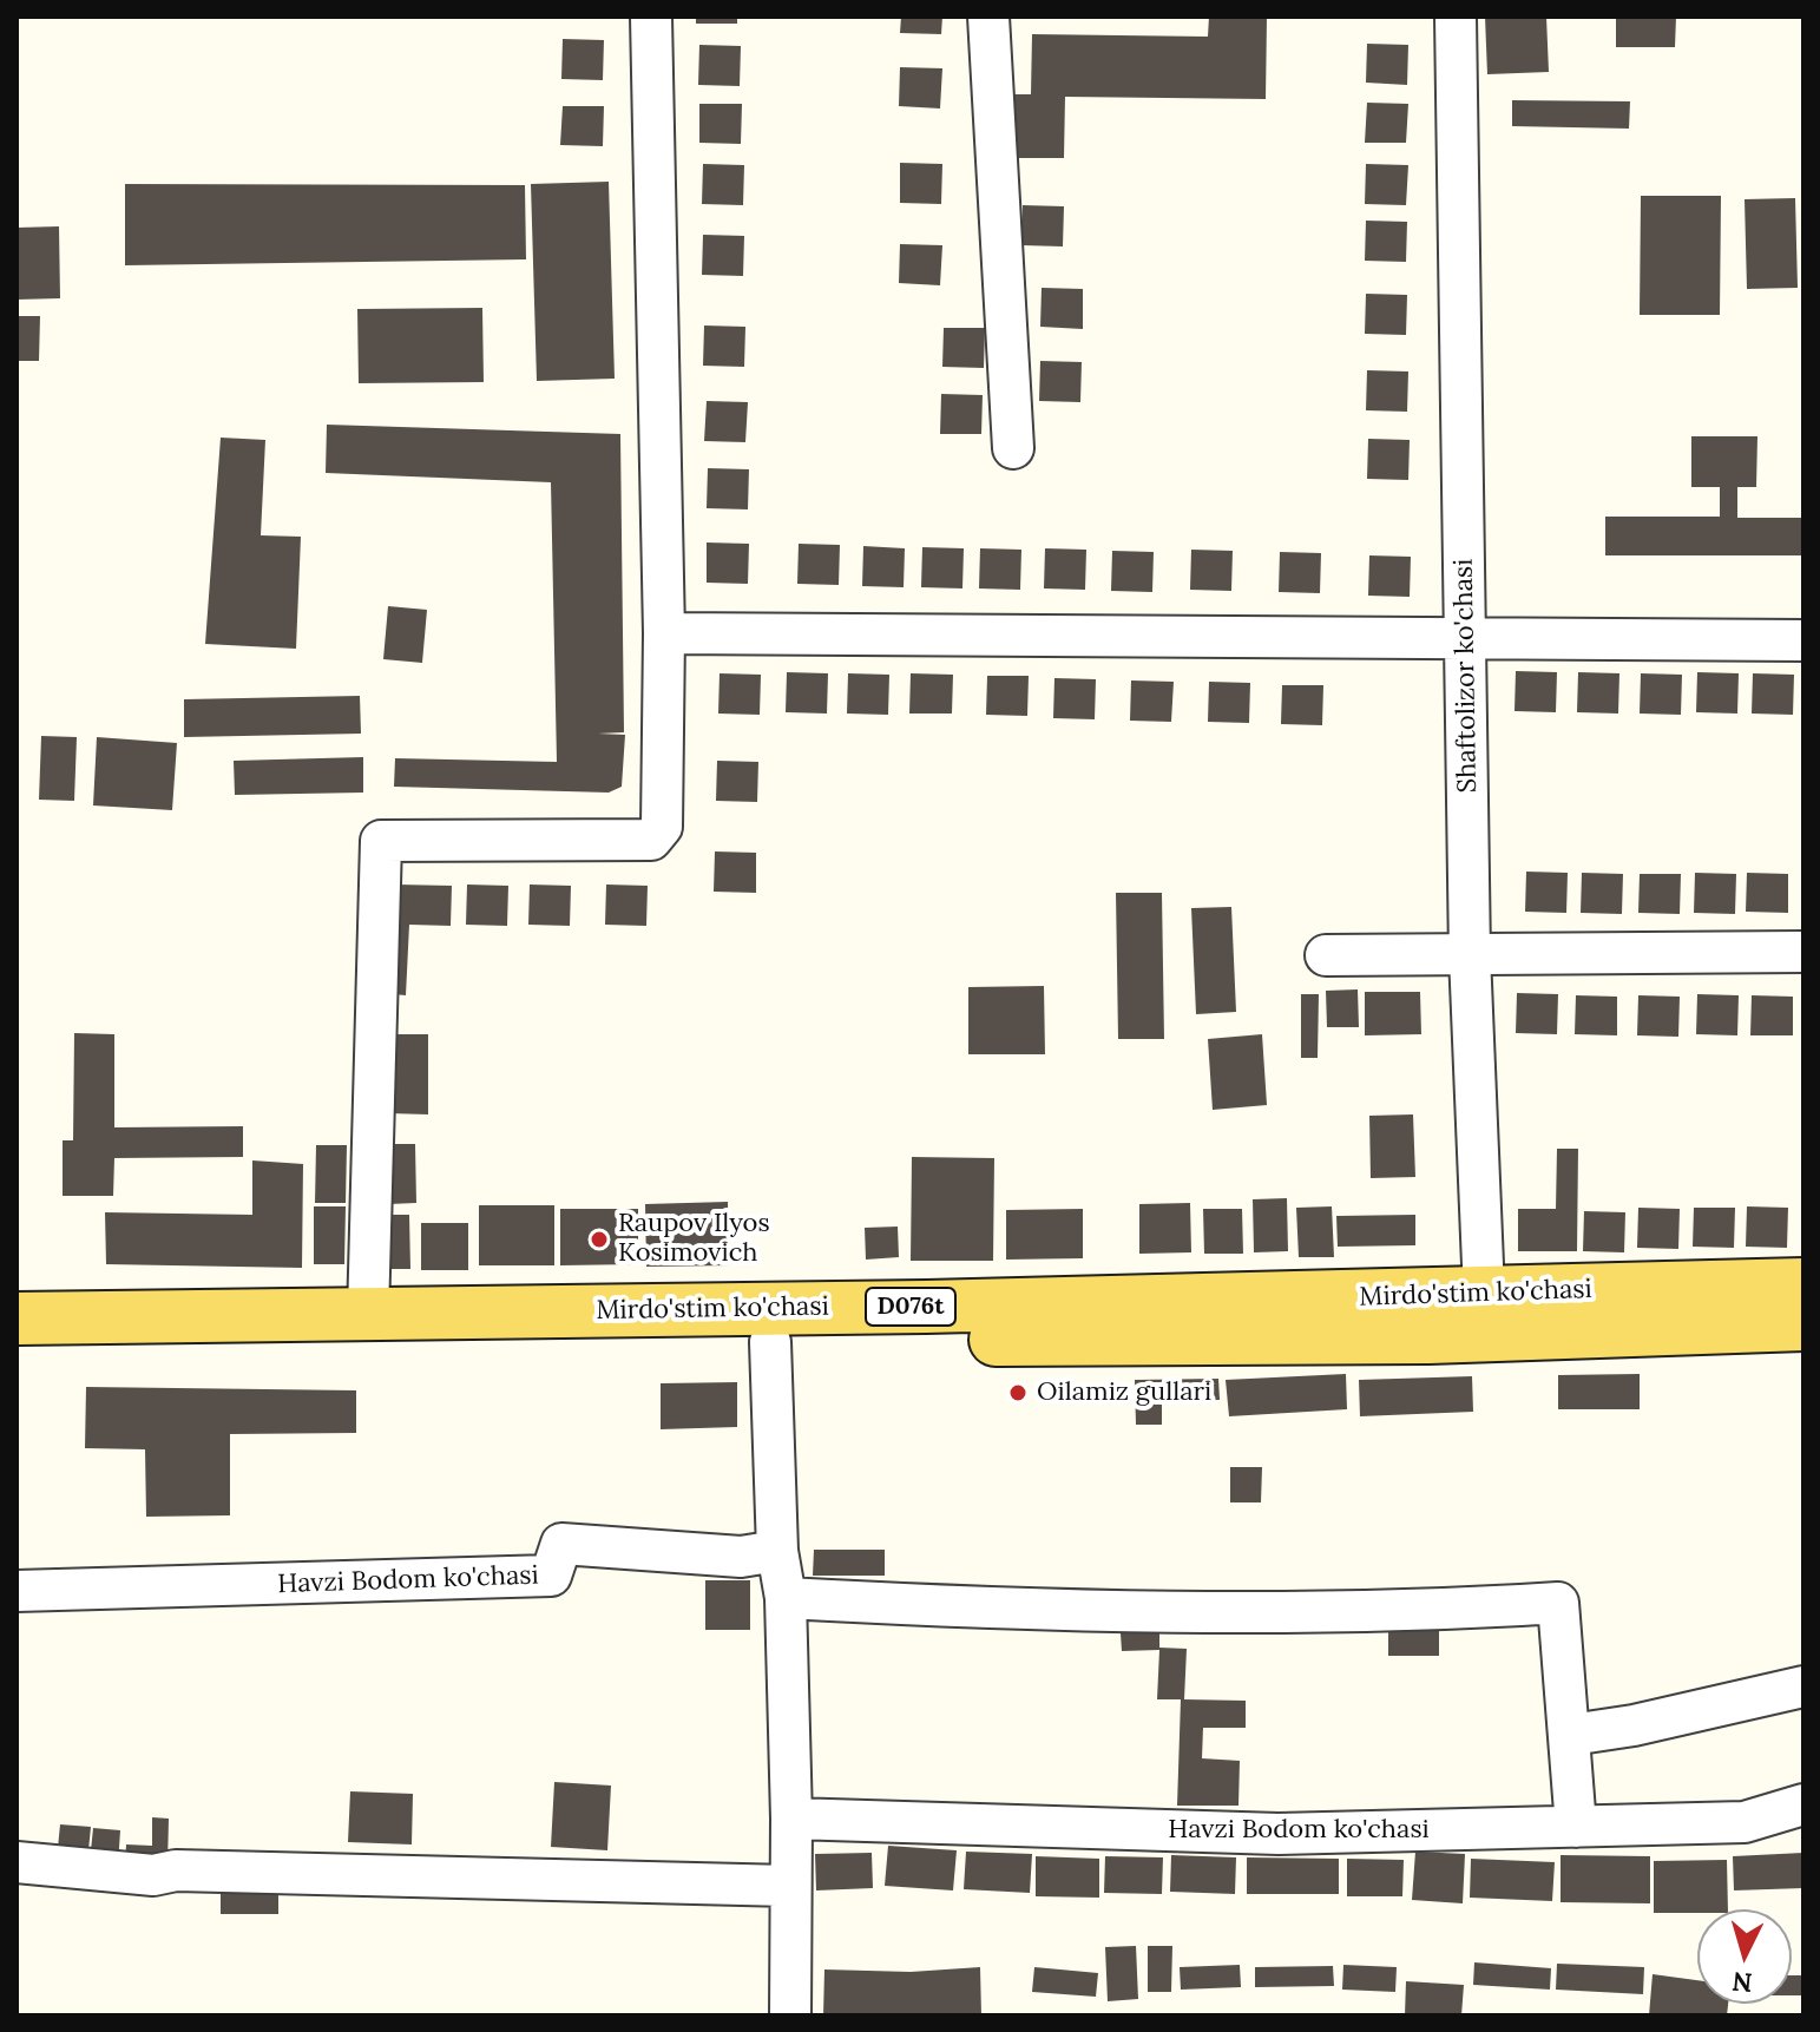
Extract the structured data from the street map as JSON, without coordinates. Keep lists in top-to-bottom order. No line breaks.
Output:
{"streets":{"main road":["Mirdo'stim ko'chasi","D076t"],"street":["Shaftolizor ko'chasi","Havzi Bodom ko'chasi"]},"crossings":[["Shaftolizor ko'chasi","Mirdo'stim ko'chasi"]],"places":["Raupov Ilyos Kosimovich","Oilamiz gullari"],"north":"bottom"}
